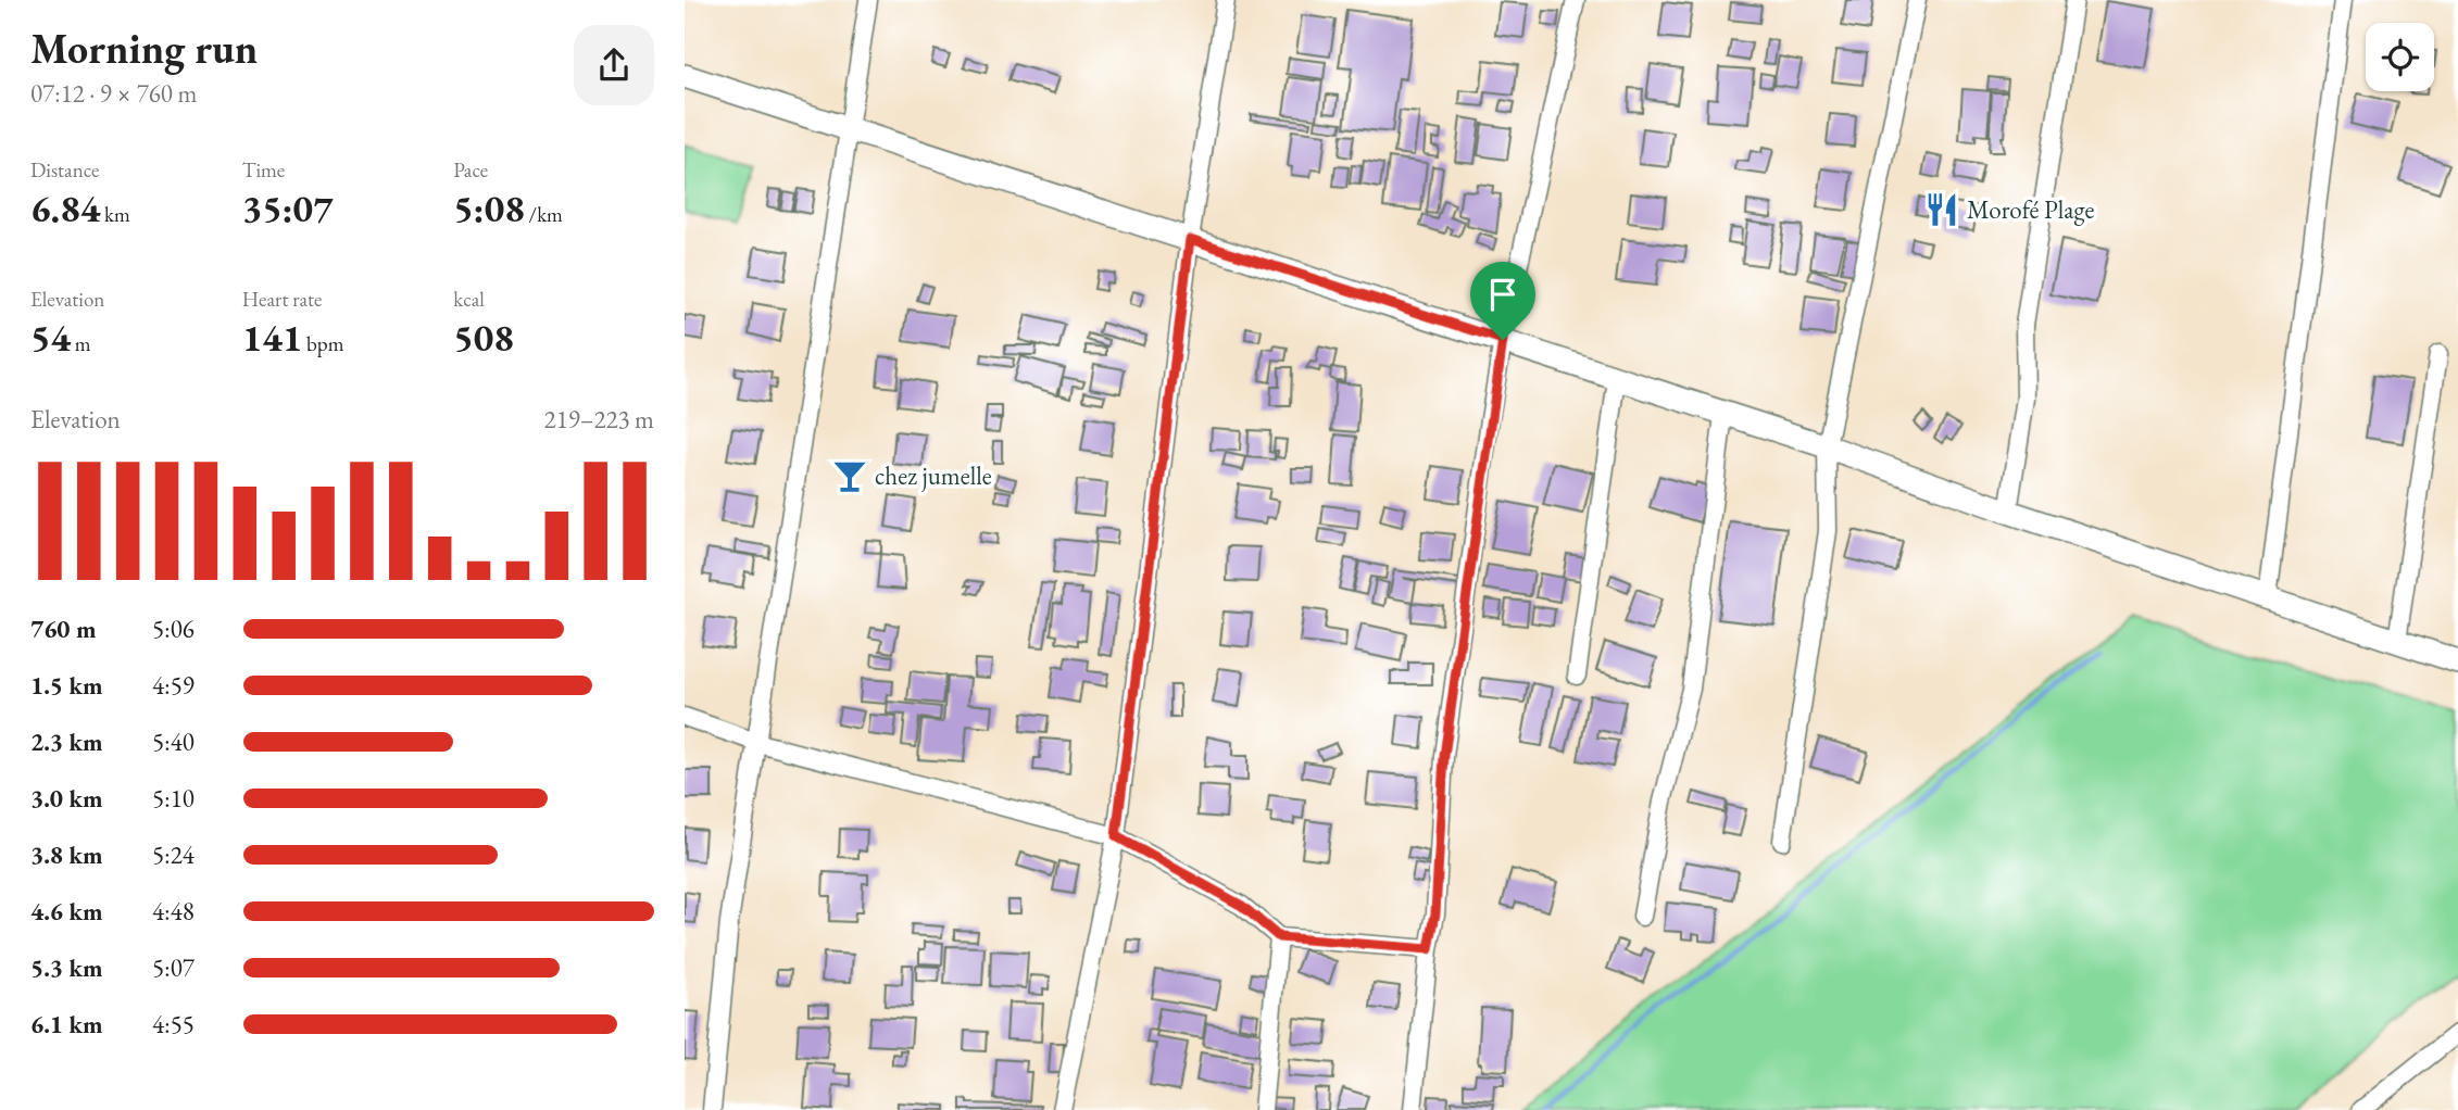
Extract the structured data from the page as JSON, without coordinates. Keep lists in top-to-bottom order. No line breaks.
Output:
{"places":{"restaurant":["Morofé Plage"],"bar":["chez jumelle"]},"page":{"heading":["Morning run","07:12 · 9 × 760 m"],"stats":[["Distance","6.84 km"],["Time","35:07"],["Pace","5:08 /km"],["Elevation","54 m"],["Heart rate","141 bpm"],["kcal","508"]],"chart":["Elevation","219–223 m"],"list":[{"name":"760 m","note":"5:06"},{"name":"1.5 km","note":"4:59"},{"name":"2.3 km","note":"5:40"},{"name":"3.0 km","note":"5:10"},{"name":"3.8 km","note":"5:24"},{"name":"4.6 km","note":"4:48"},{"name":"5.3 km","note":"5:07"},{"name":"6.1 km","note":"4:55"}]}}
